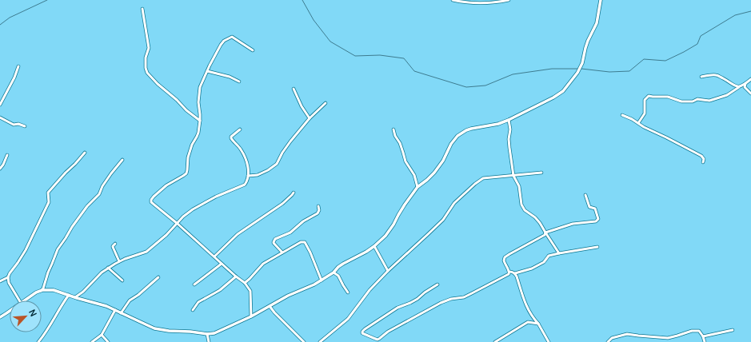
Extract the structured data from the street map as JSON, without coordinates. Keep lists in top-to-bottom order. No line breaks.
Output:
{"north":"top right"}
